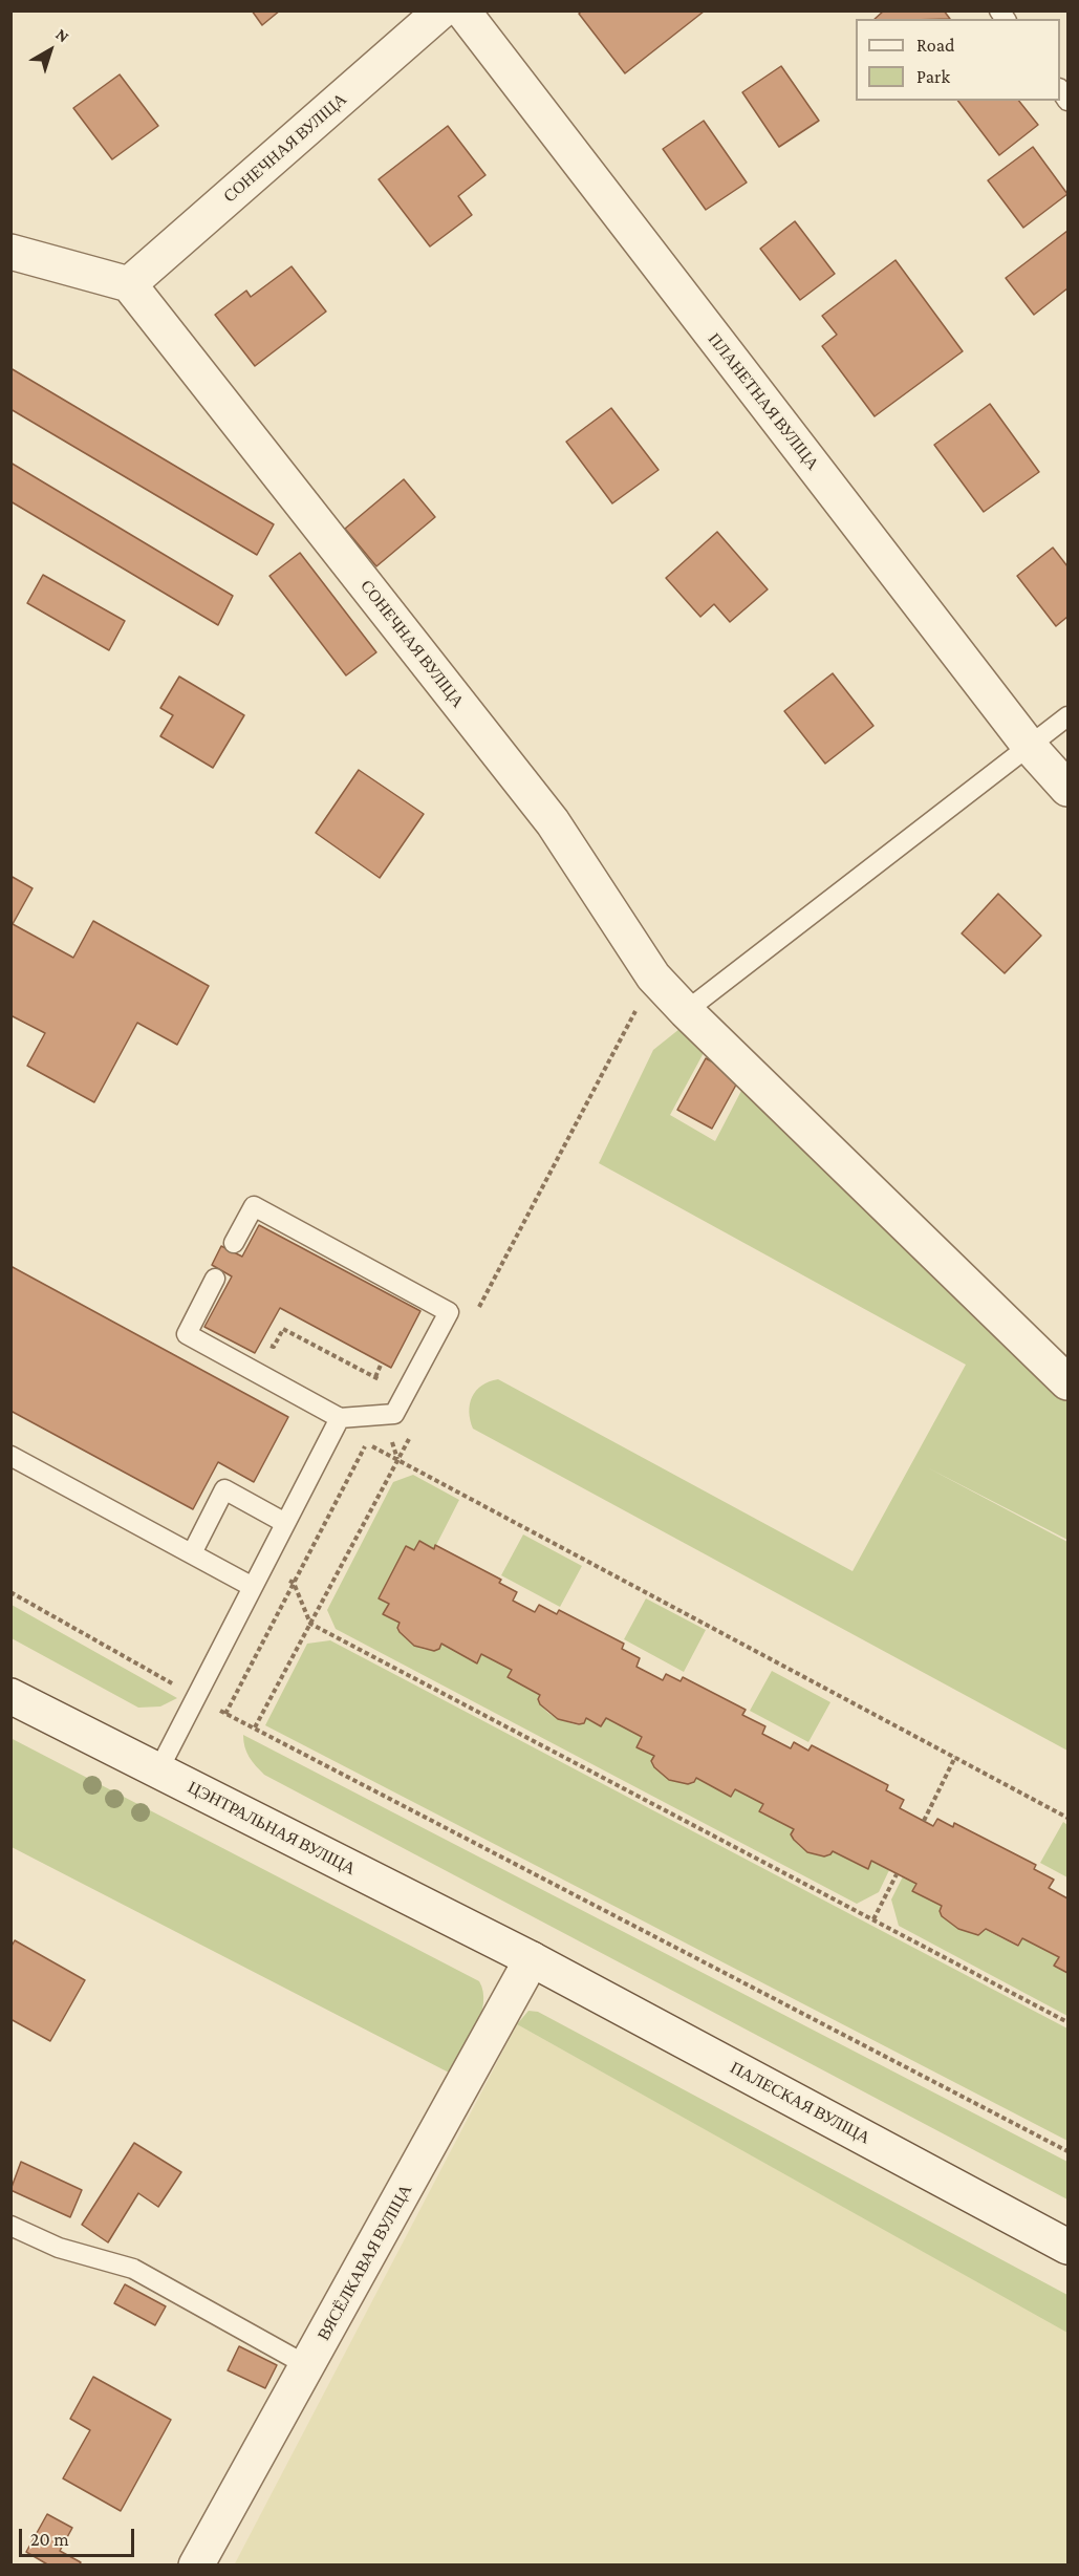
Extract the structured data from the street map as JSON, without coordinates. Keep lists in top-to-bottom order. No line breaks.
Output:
{"streets":{"street":["СОНЕЧНАЯ ВУЛІЦА","ПЛАНЕТНАЯ ВУЛІЦА","ЦЭНТРАЛЬНАЯ ВУЛІЦА","ПАЛЕСКАЯ ВУЛІЦА","ВЯСЁЛКАВАЯ ВУЛІЦА"]},"crossings":[["ЦЭНТРАЛЬНАЯ ВУЛІЦА","ПАЛЕСКАЯ ВУЛІЦА"],["ЦЭНТРАЛЬНАЯ ВУЛІЦА","ВЯСЁЛКАВАЯ ВУЛІЦА"],["ПАЛЕСКАЯ ВУЛІЦА","ВЯСЁЛКАВАЯ ВУЛІЦА"]],"legend":["Road","Park"],"scale_bar":"20 m","north":"top right"}
